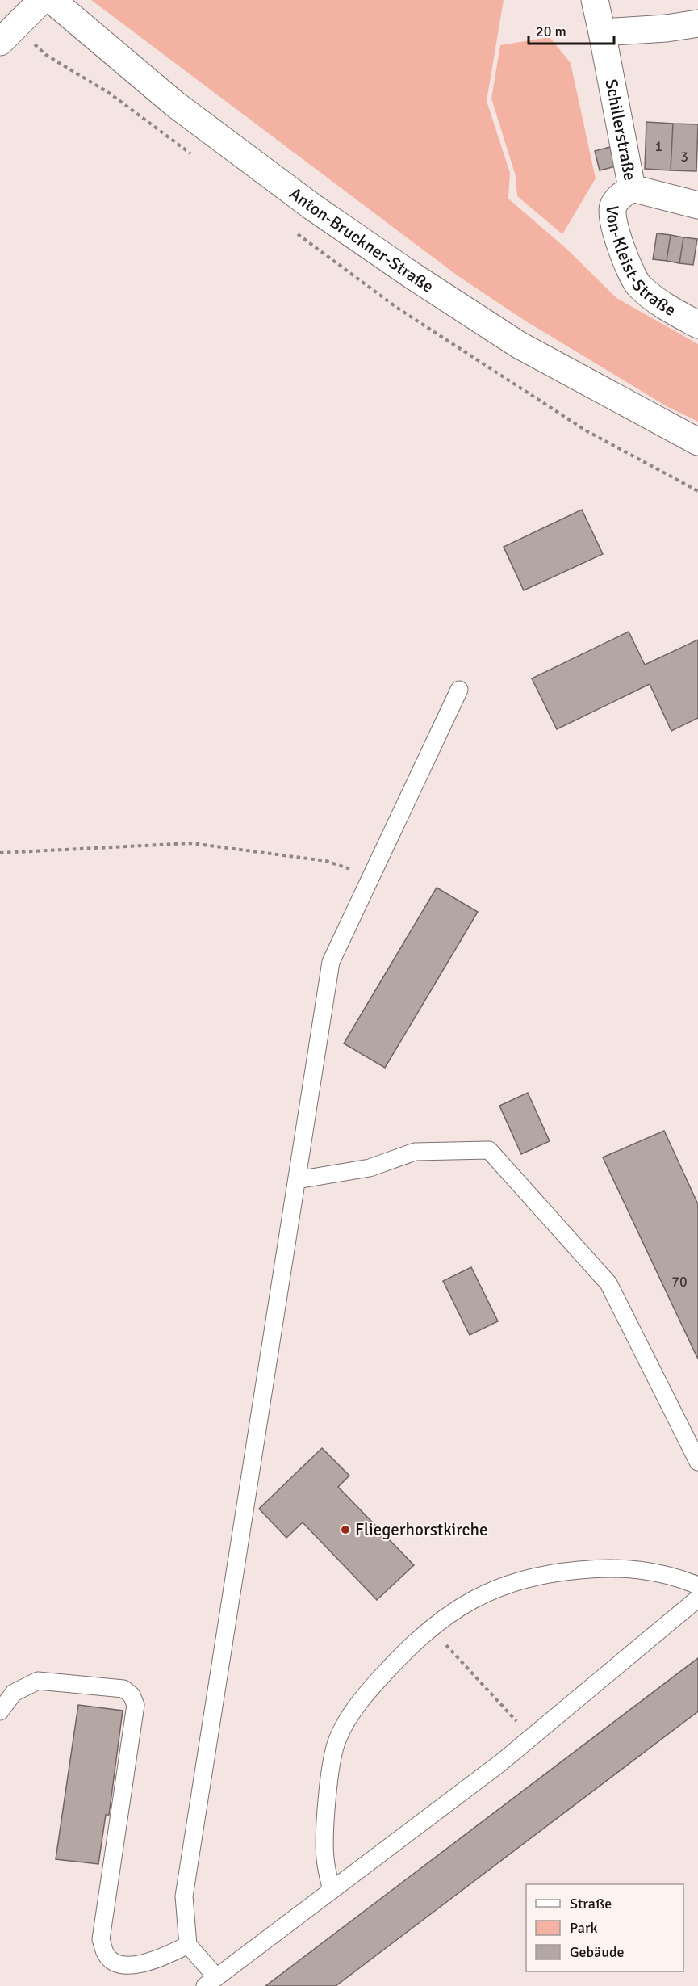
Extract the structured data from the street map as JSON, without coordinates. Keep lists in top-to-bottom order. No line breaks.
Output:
{"streets":{"main road":["Schillerstraße","Anton-Bruckner-Straße","Von-Kleist-Straße"]},"crossings":[["Schillerstraße","Von-Kleist-Straße"]],"places":["Fliegerhorstkirche"],"house_numbers":["1","3","70"],"legend":["Straße","Park","Gebäude"],"scale_bar":"20 m"}
